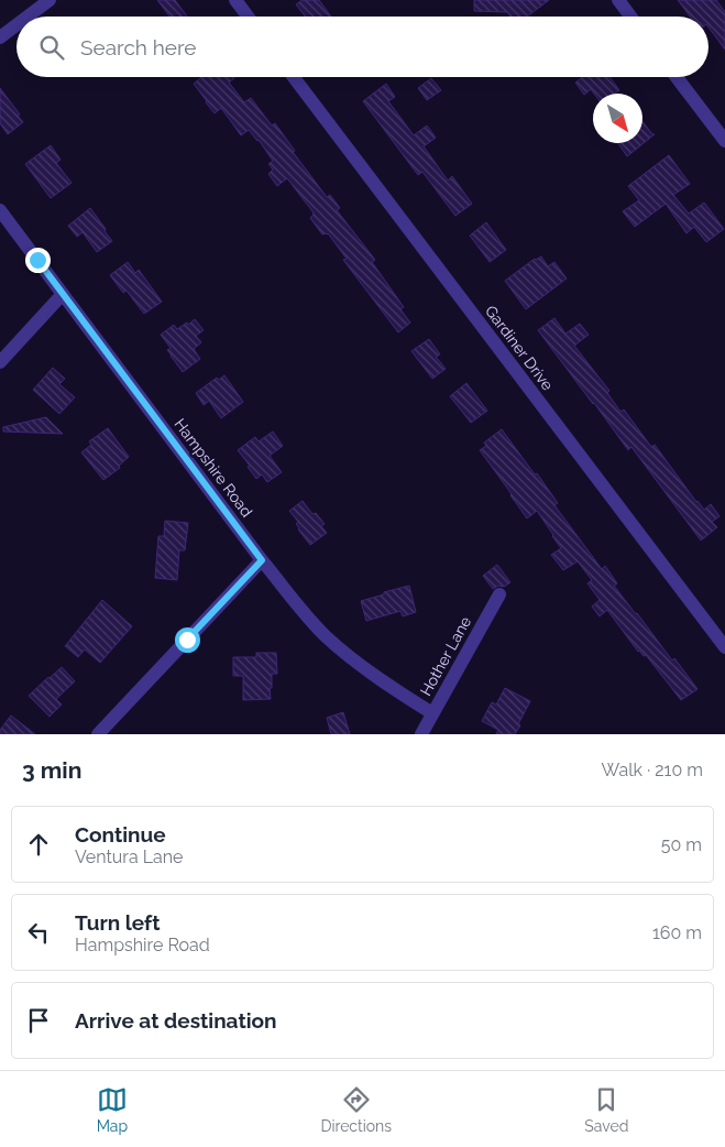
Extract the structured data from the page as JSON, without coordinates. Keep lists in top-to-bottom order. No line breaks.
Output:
{"streets":{"street":["Gardiner Drive","Hampshire Road","Hother Lane"]},"crossings":[["Hampshire Road","Hother Lane"]],"north":"bottom right","page":{"search":"Search here","heading":["3 min","Walk · 210 m"],"list":[["Continue","Ventura Lane","50 m"],["Turn left","Hampshire Road","160 m"],"Arrive at destination"],"nav":["Map","Directions","Saved"]}}
